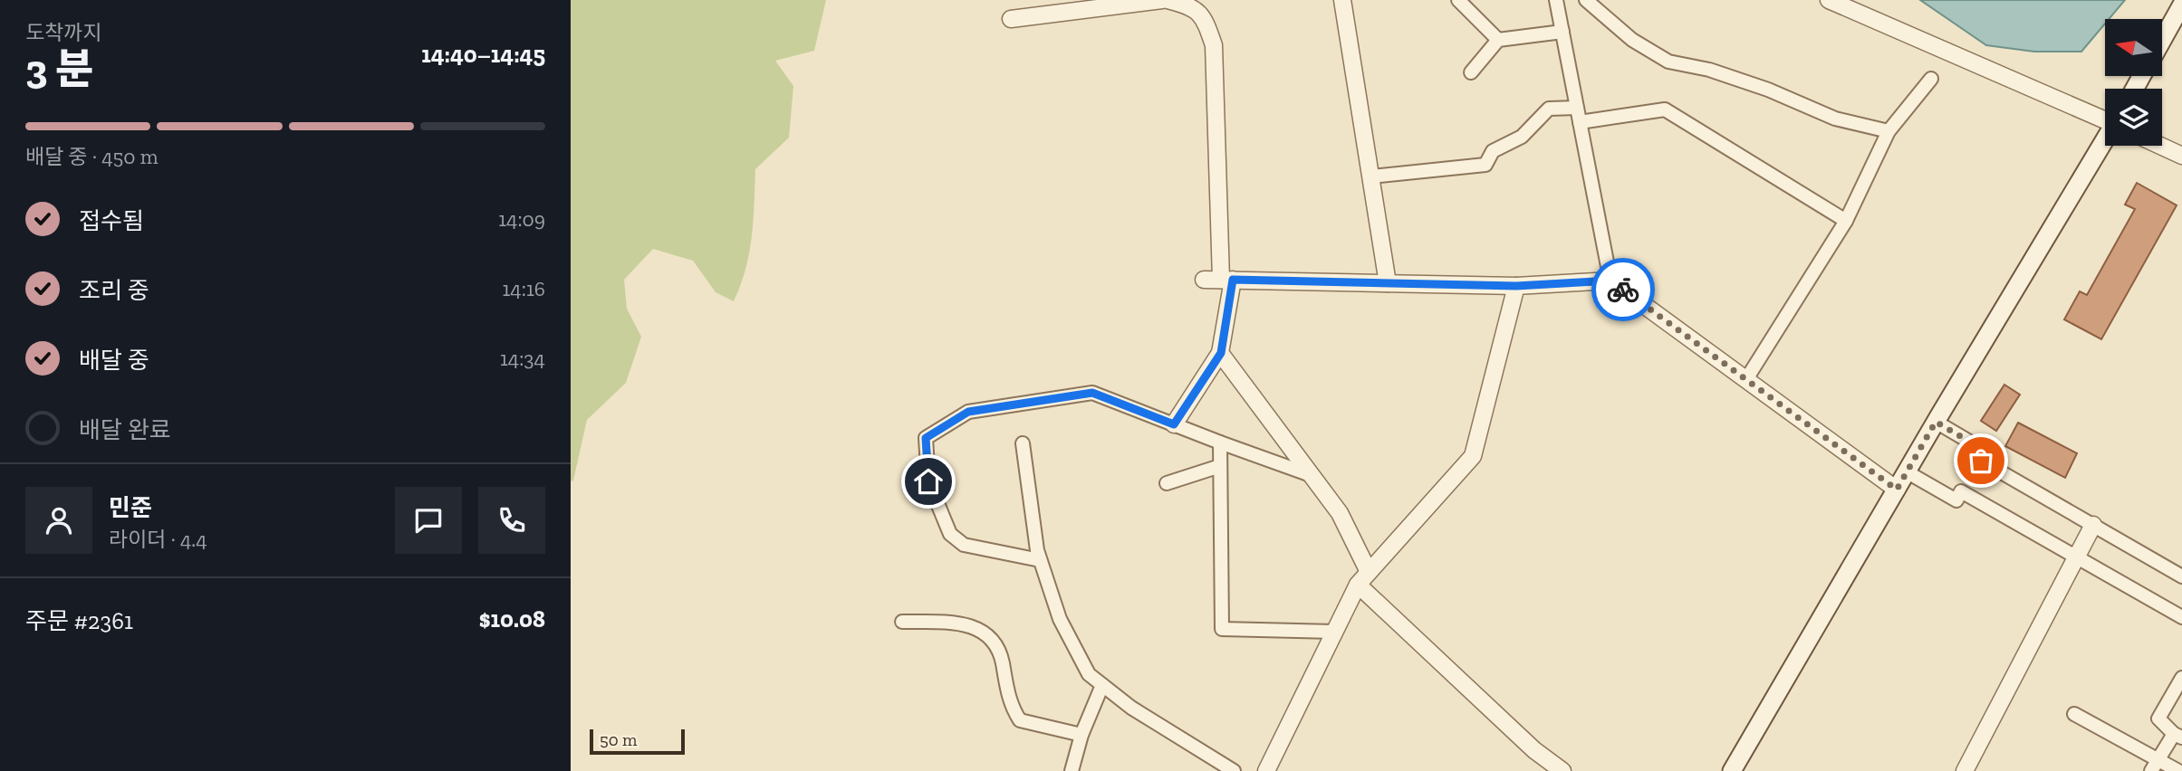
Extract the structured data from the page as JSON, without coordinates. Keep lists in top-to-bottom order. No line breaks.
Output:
{"scale_bar":"50 m","north":"left","page":{"heading":["3 분","도착까지","14:40–14:45"],"panel":["민준","라이더 · 4.4","주문 #2361","$10.08"],"bar":"배달 중 · 450 m","list":[["접수됨","14:09"],["조리 중","14:16"],["배달 중","14:34"],"배달 완료"],"scale":"50 m"}}
